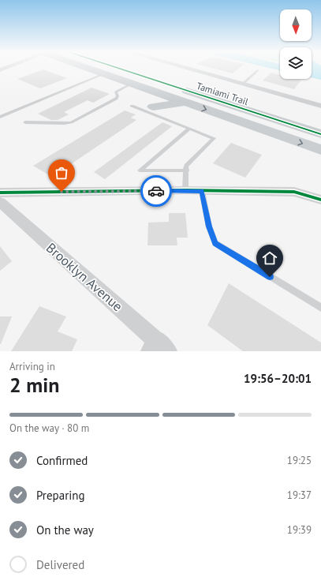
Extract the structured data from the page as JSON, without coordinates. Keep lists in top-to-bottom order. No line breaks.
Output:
{"streets":{"main road":["Tamiami Trail"],"street":["Brooklyn Avenue"]},"north":"bottom","page":{"heading":["2 min","Arriving in","19:56–20:01"],"bar":"On the way · 80 m","list":[["Confirmed","19:25"],["Preparing","19:37"],["On the way","19:39"],"Delivered"]}}
